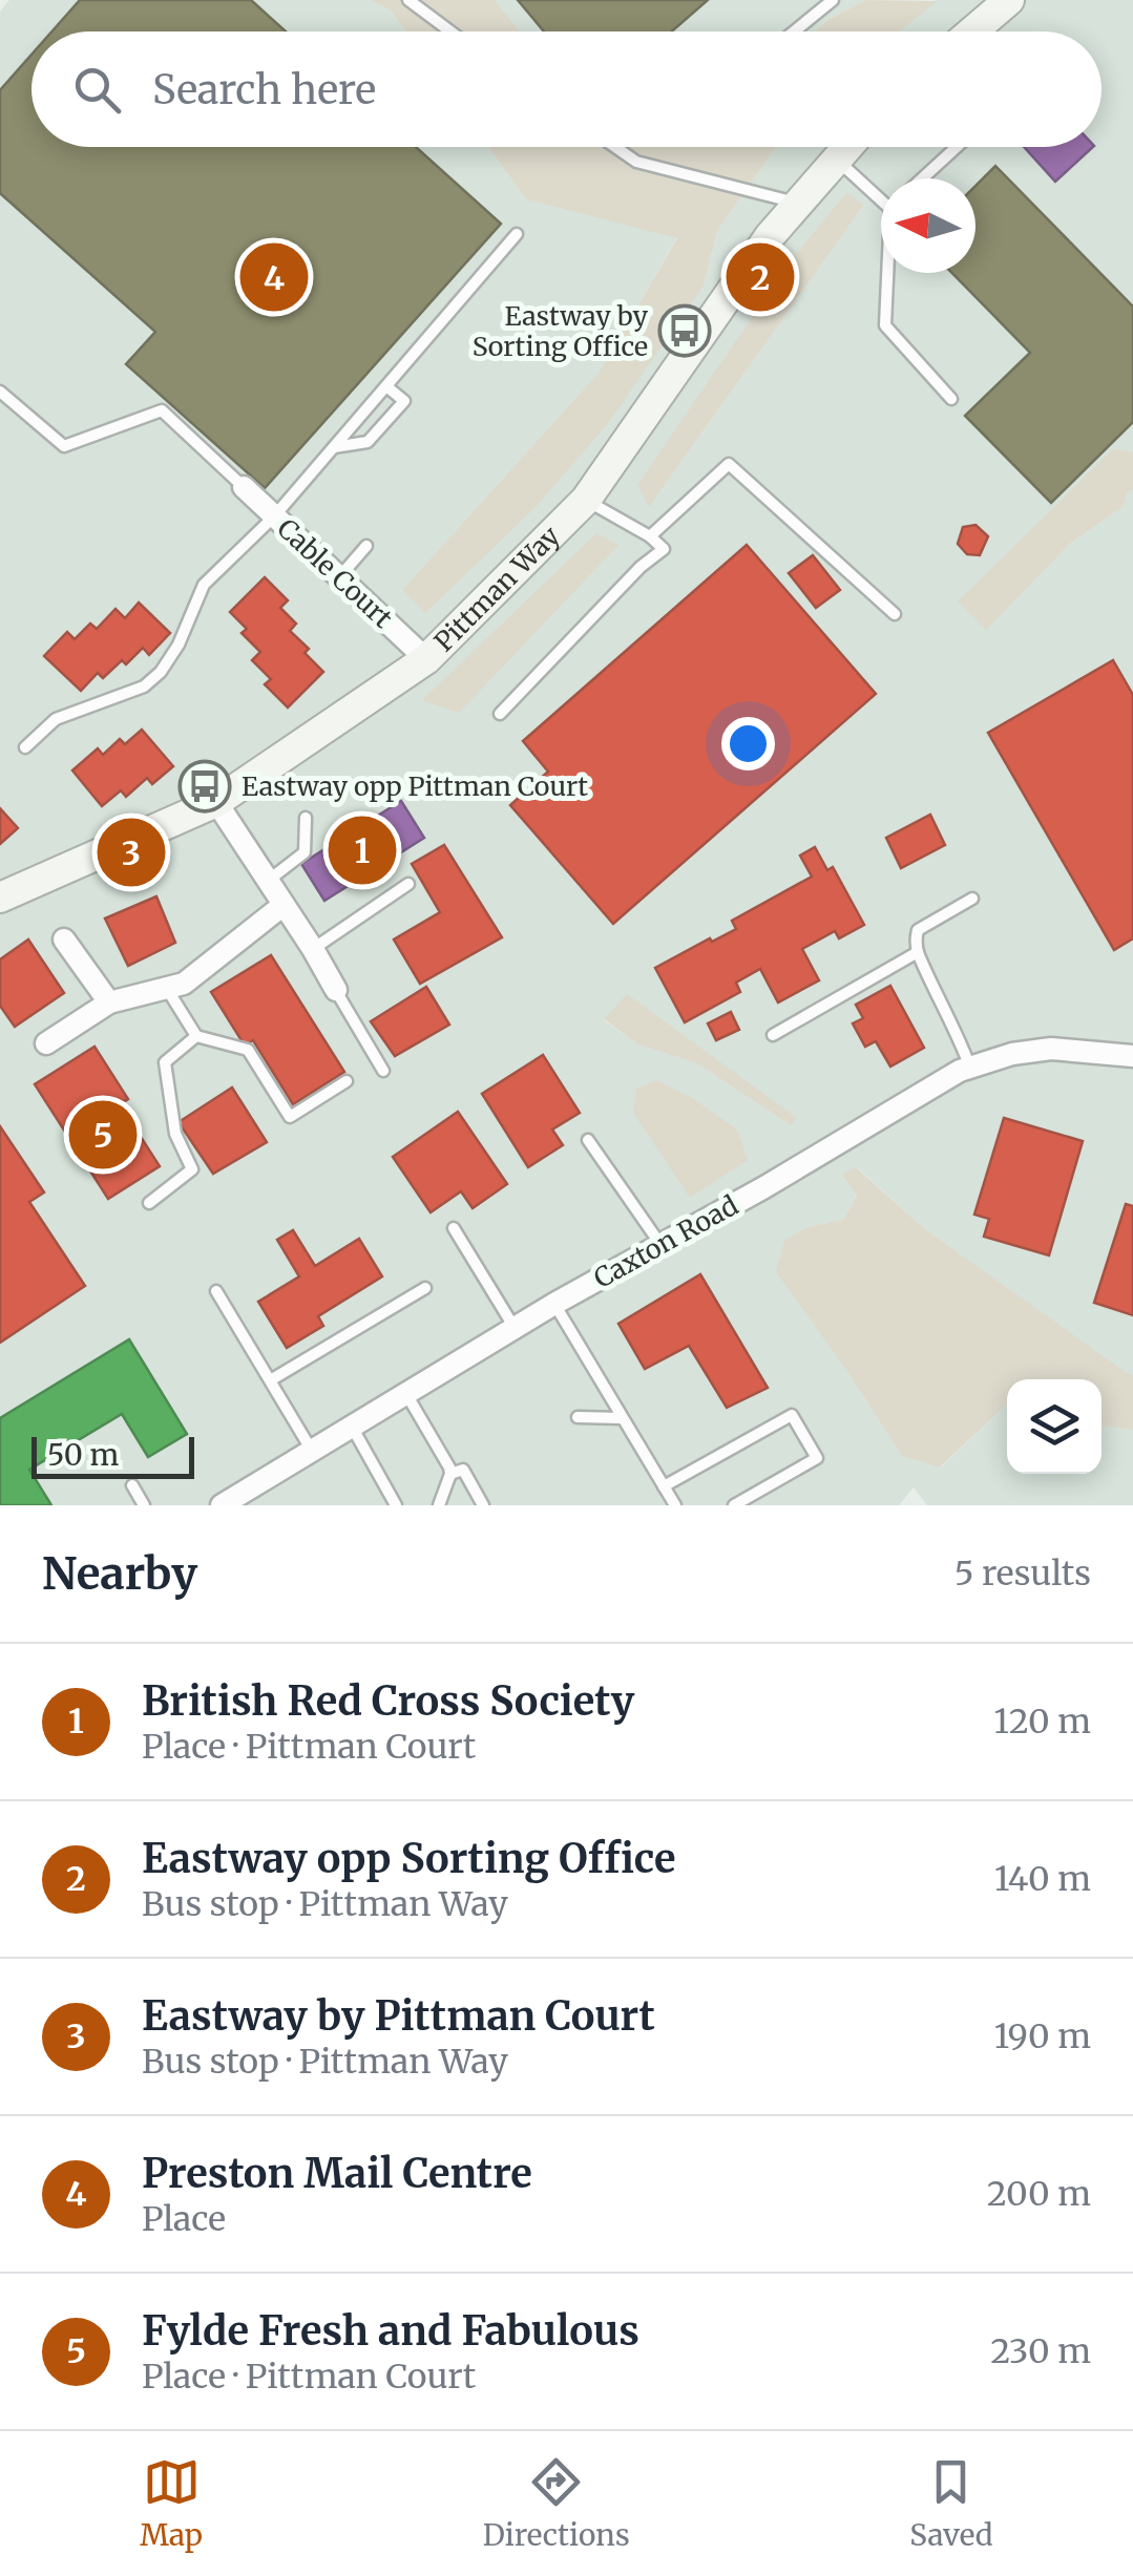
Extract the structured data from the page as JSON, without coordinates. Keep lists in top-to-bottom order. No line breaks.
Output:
{"streets":{"street":["Cable Court","Pittman Way","Caxton Road"]},"crossings":[["Cable Court","Pittman Way"]],"places":{"bus stop":["Eastway by Sorting Office","Eastway opp Pittman Court"]},"scale_bar":"50 m","north":"left","page":{"search":"Search here","pins":["2","4","1","3","5"],"scale":"50 m","heading":["Nearby","5 results"],"list":[{"mark":"1","name":"British Red Cross Society","note":"Place · Pittman Court","value":"120 m"},{"mark":"2","name":"Eastway opp Sorting Office","note":"Bus stop · Pittman Way","value":"140 m"},{"mark":"3","name":"Eastway by Pittman Court","note":"Bus stop · Pittman Way","value":"190 m"},{"mark":"4","name":"Preston Mail Centre","note":"Place","value":"200 m"},{"mark":"5","name":"Fylde Fresh and Fabulous","note":"Place · Pittman Court","value":"230 m"}],"nav":["Map","Directions","Saved"]}}
